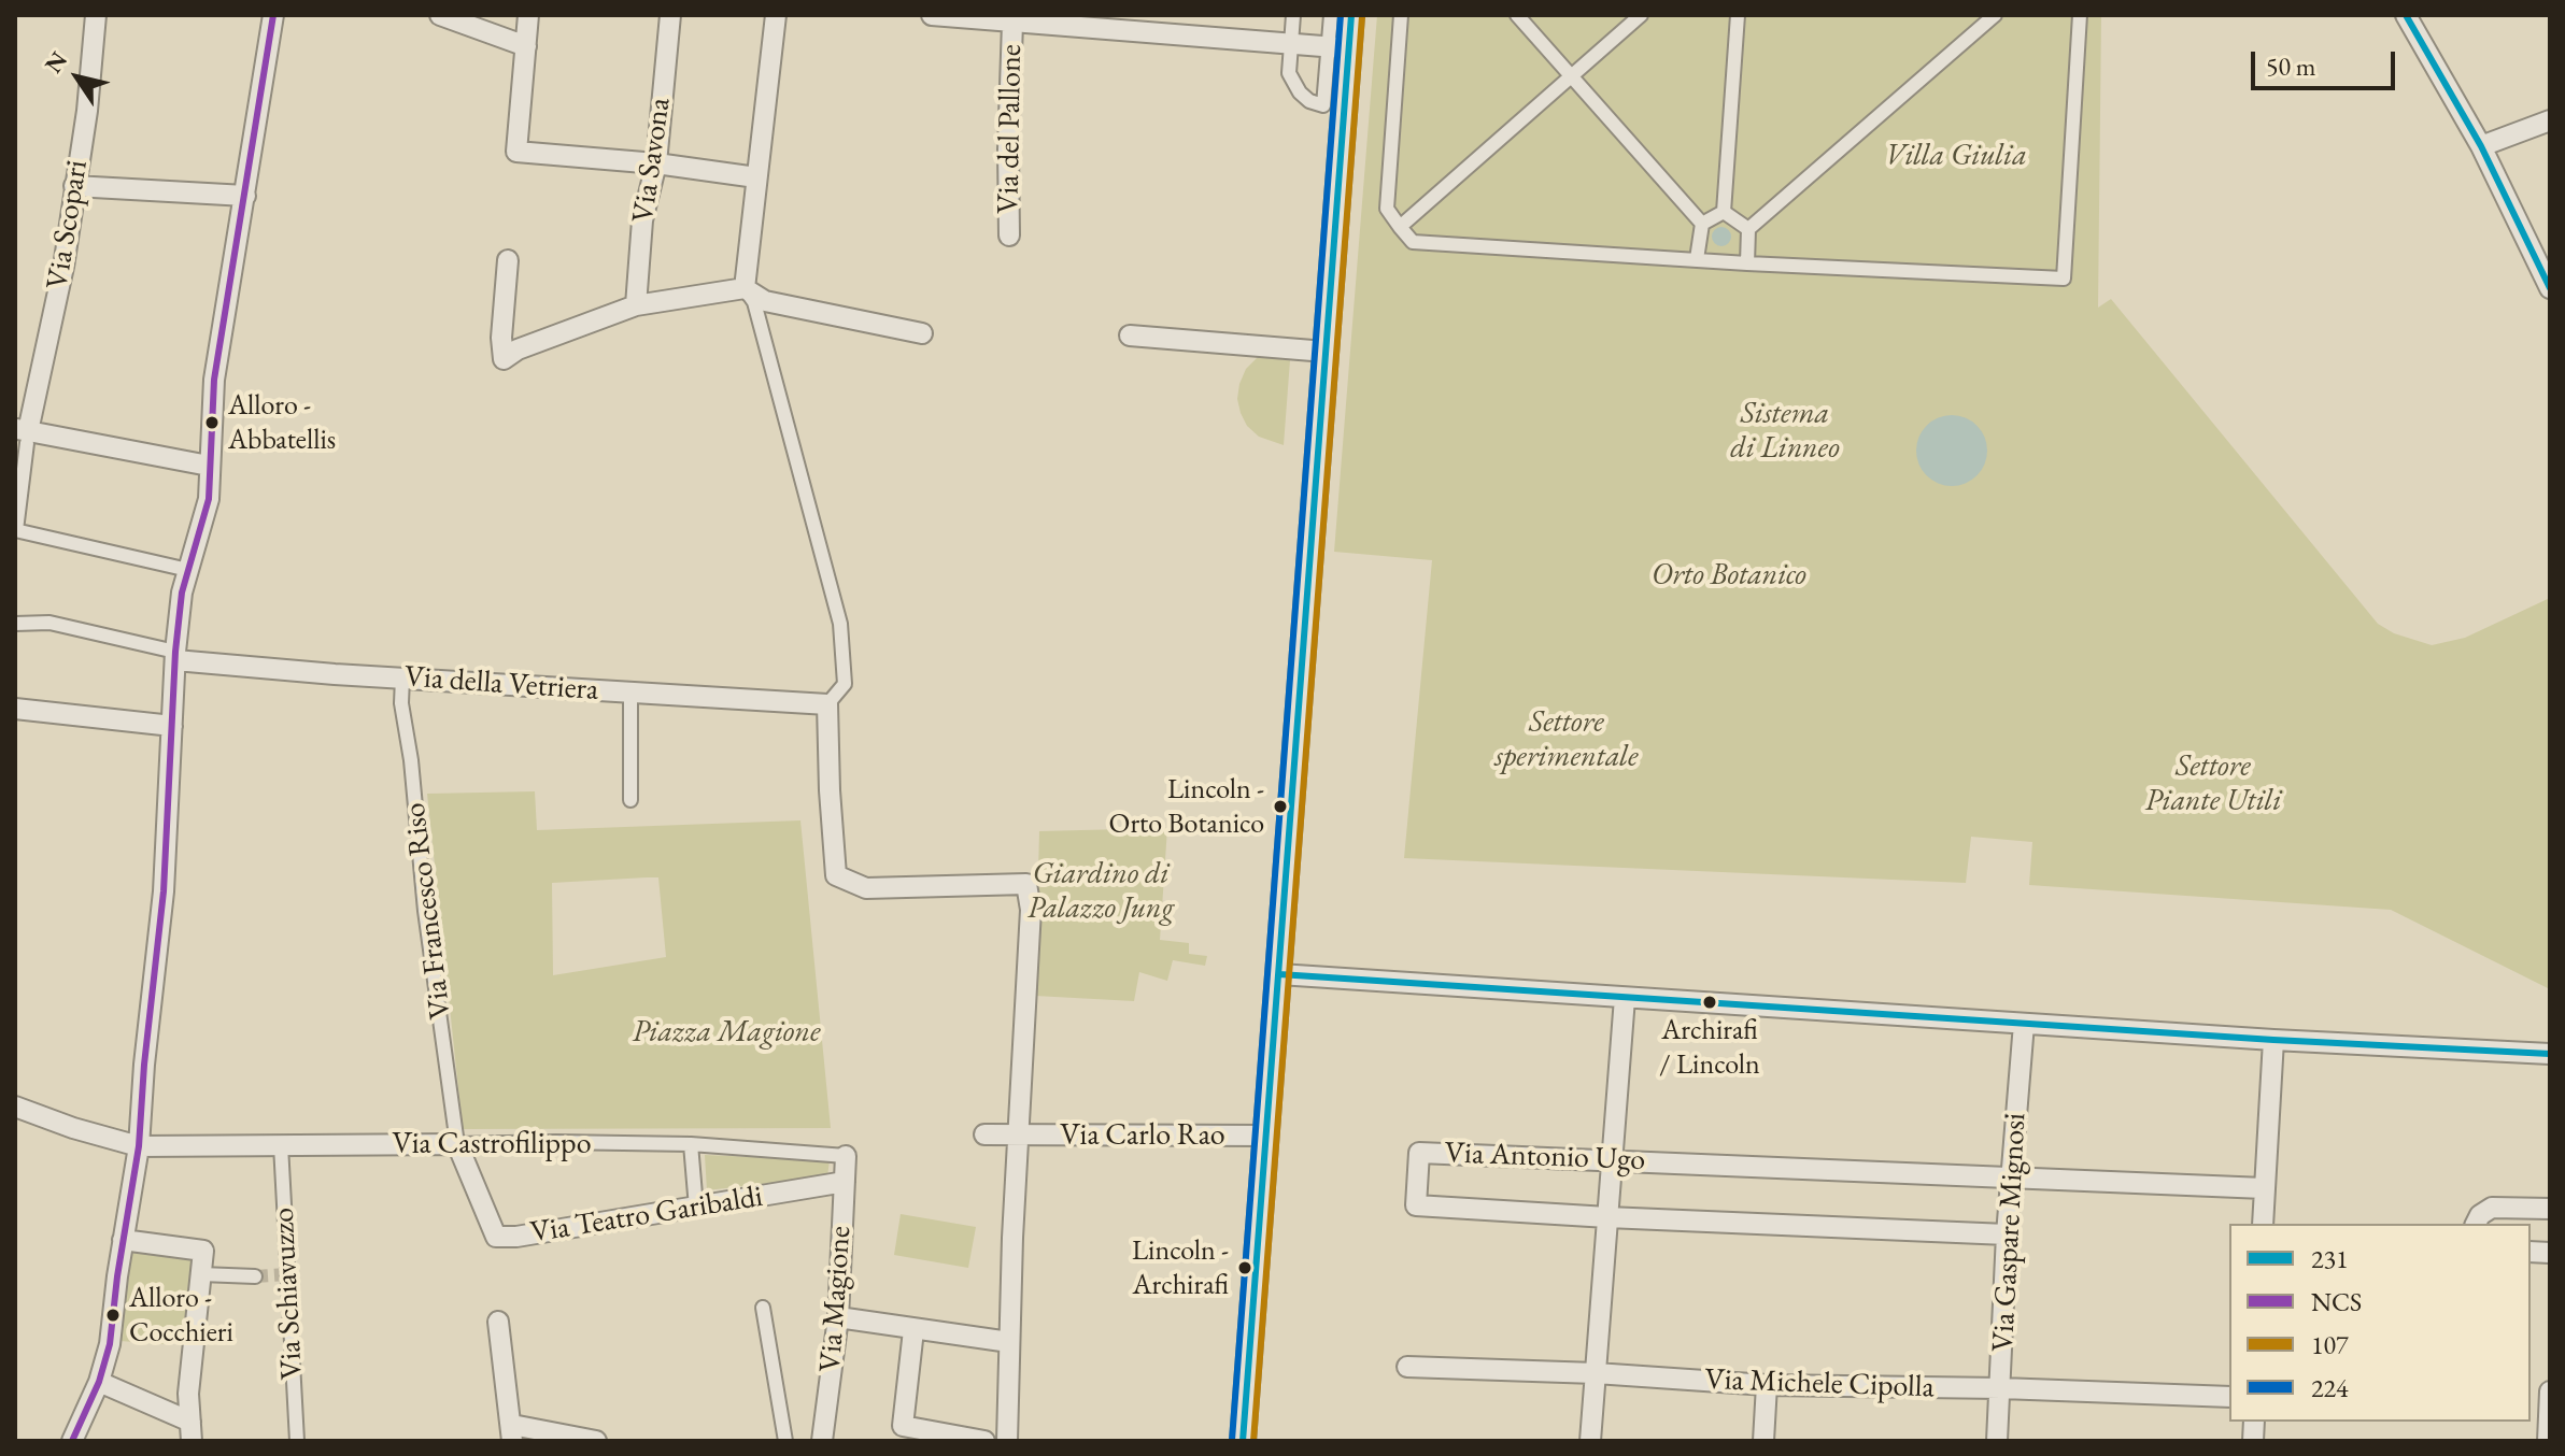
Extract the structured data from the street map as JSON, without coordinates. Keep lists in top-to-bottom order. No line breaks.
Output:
{"streets":{"street":["Via del Pallone","Via Savona","Via Scopari","Via della Vetriera","Via Francesco Riso","Via Carlo Rao","Via Castrofilippo","Via Antonio Ugo","Via Teatro Garibaldi","Via Gaspare Mignosi","Via Schiavuzzo","Via Magione","Via Michele Cipolla"]},"crossings":[["Via della Vetriera","Via Francesco Riso"],["Via Francesco Riso","Via Castrofilippo"],["Via Francesco Riso","Via Teatro Garibaldi"],["Via Castrofilippo","Via Teatro Garibaldi"],["Via Castrofilippo","Via Schiavuzzo"],["Via Castrofilippo","Via Magione"],["Via Antonio Ugo","Via Gaspare Mignosi"],["Via Teatro Garibaldi","Via Magione"],["Via Gaspare Mignosi","Via Michele Cipolla"]],"parks":["Villa Giulia","Sistema di Linneo","Orto Botanico","Settore sperimentale","Settore Piante Utili","Giardino di Palazzo Jung","Piazza Magione"],"places":["Alloro - Abbatellis","Lincoln - Orto Botanico","Archirafi / Lincoln","Lincoln - Archirafi","Alloro - Cocchieri"],"lines":["transit line 231","transit line NCS","transit line 224","transit line 107"],"legend":["231","NCS","107","224"],"scale_bar":"50 m","north":"top left"}
